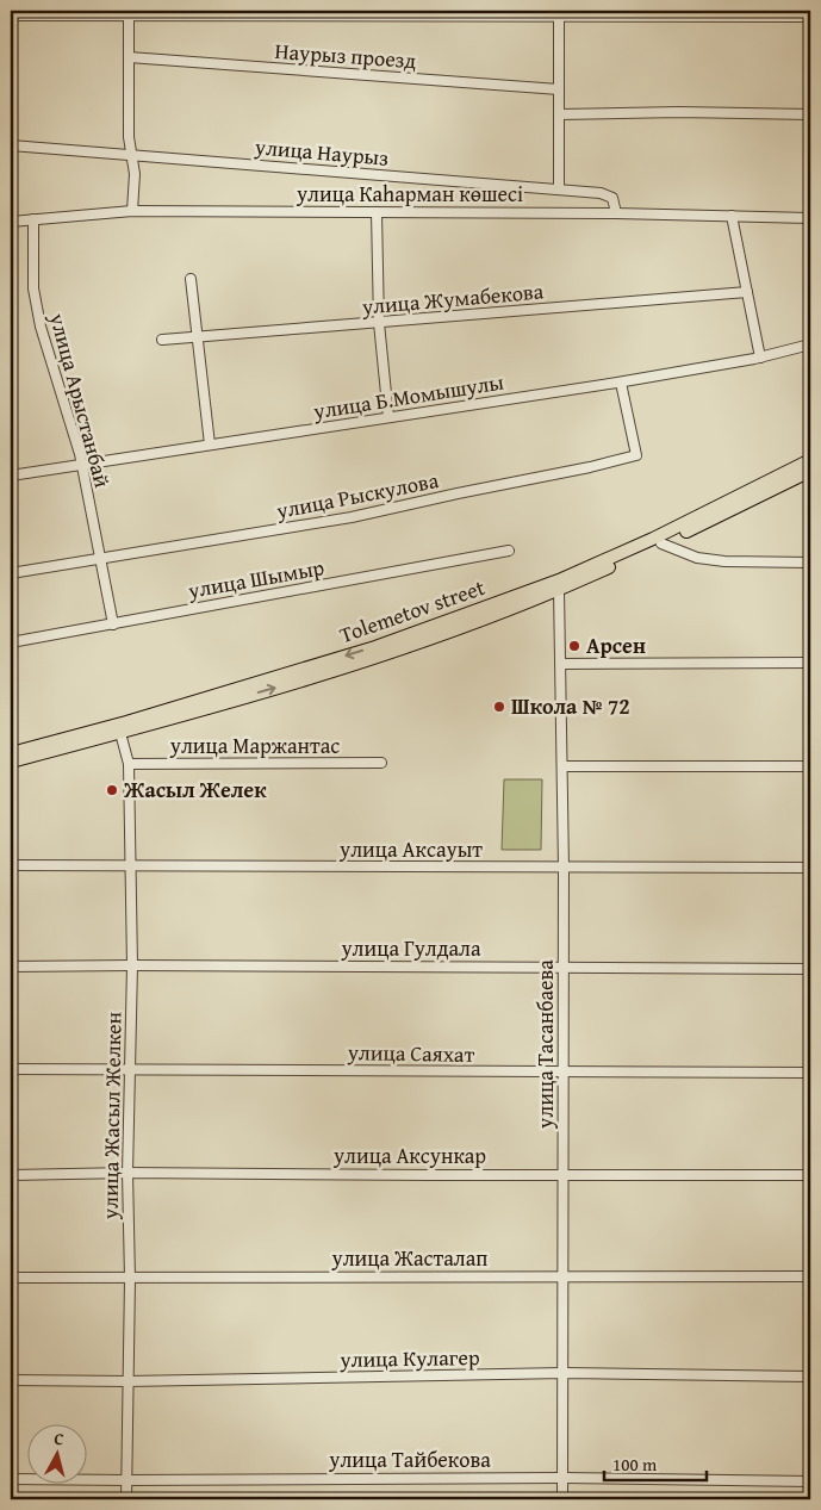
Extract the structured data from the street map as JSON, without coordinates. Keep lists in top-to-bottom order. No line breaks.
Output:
{"streets":{"main road":["Tolemetov street"],"street":["Наурыз проезд","улица Наурыз","улица Каһарман көшесі","улица Жумабекова","улица Б.Момышулы","улица Арыстанбай","улица Рыскулова","улица Шымыр","улица Маржантас","улица Аксауыт","улица Гулдала","улица Тасанбаева","улица Саяхат","улица Жасыл Желкен","улица Аксункар","улица Жасталап","улица Кулагер","улица Тайбекова"]},"crossings":[["улица Наурыз","улица Каһарман көшесі"],["улица Каһарман көшесі","улица Арыстанбай"],["улица Б.Момышулы","улица Арыстанбай"],["улица Б.Момышулы","улица Рыскулова"],["улица Арыстанбай","улица Рыскулова"],["улица Арыстанбай","улица Шымыр"],["Tolemetov street","улица Тасанбаева"],["Tolemetov street","улица Жасыл Желкен"],["улица Маржантас","улица Жасыл Желкен"],["улица Аксауыт","улица Тасанбаева"],["улица Аксауыт","улица Жасыл Желкен"],["улица Гулдала","улица Тасанбаева"],["улица Гулдала","улица Жасыл Желкен"],["улица Тасанбаева","улица Саяхат"],["улица Тасанбаева","улица Аксункар"],["улица Тасанбаева","улица Жасталап"],["улица Тасанбаева","улица Кулагер"],["улица Тасанбаева","улица Тайбекова"],["улица Саяхат","улица Жасыл Желкен"],["улица Жасыл Желкен","улица Аксункар"],["улица Жасыл Желкен","улица Жасталап"],["улица Жасыл Желкен","улица Кулагер"],["улица Жасыл Желкен","улица Тайбекова"]],"places":["Арсен","Школа № 72","Жасыл Желек"],"scale_bar":"100 m","north":"top"}
